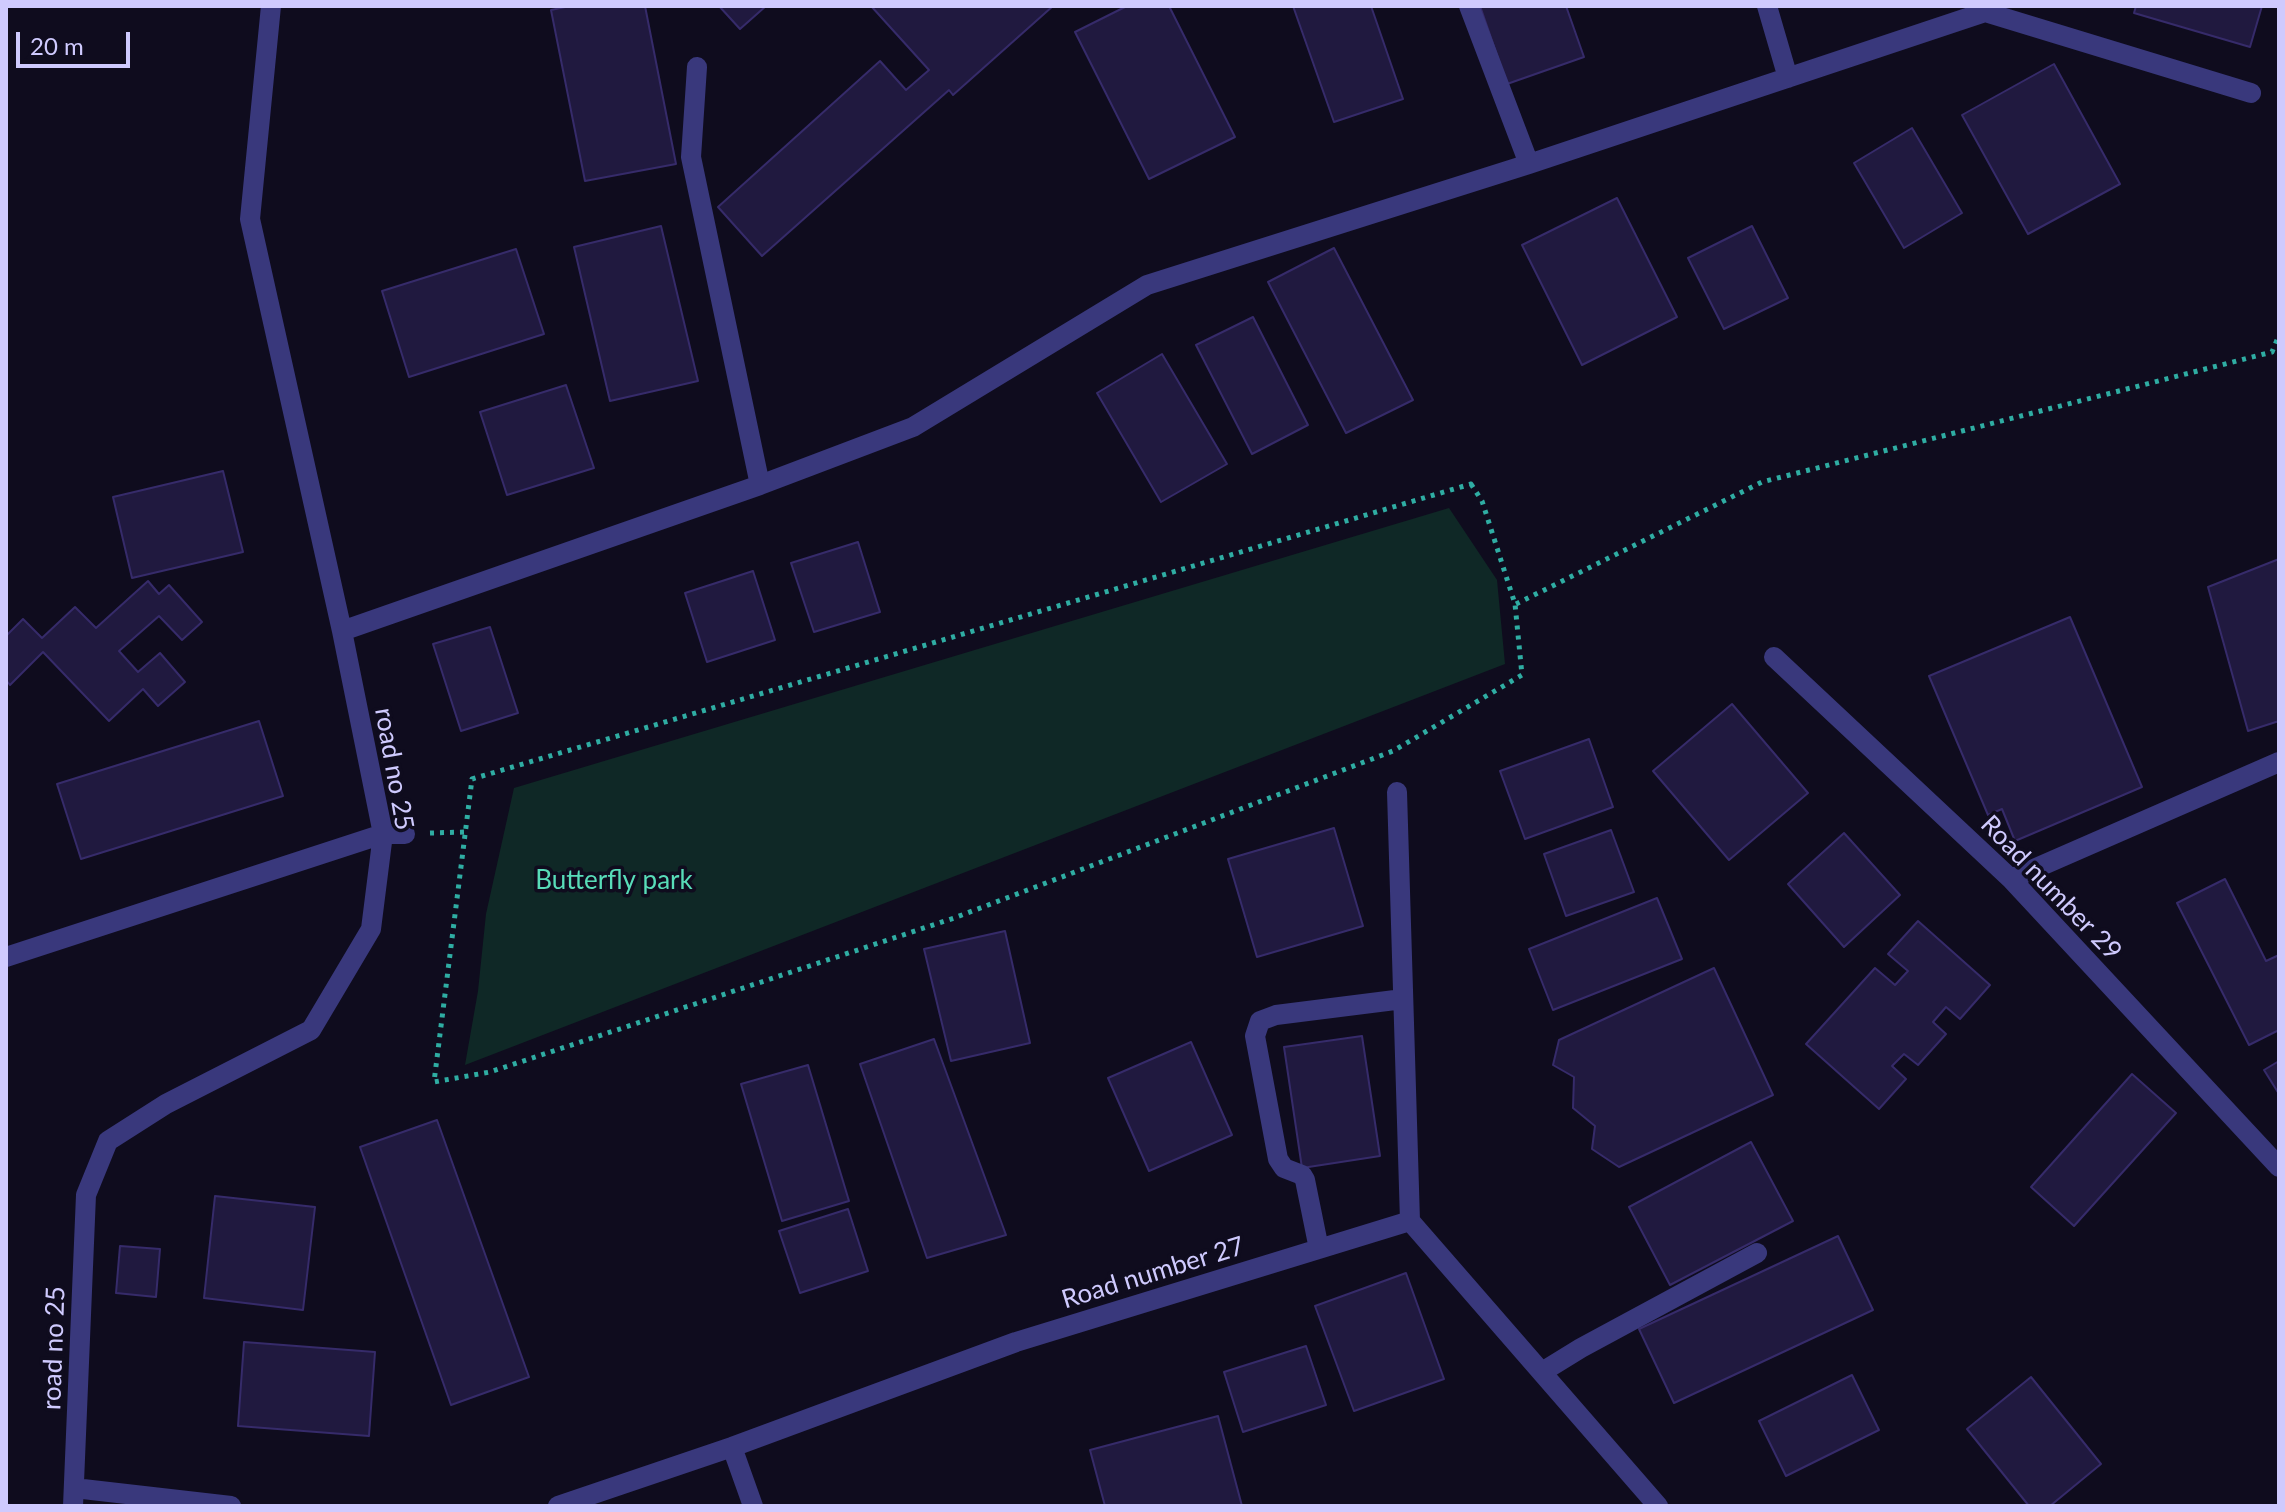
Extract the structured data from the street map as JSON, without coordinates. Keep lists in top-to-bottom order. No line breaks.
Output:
{"streets":{"street":["road no 25","Road number 29","Road number 27"]},"parks":["Butterfly park"],"scale_bar":"20 m"}
